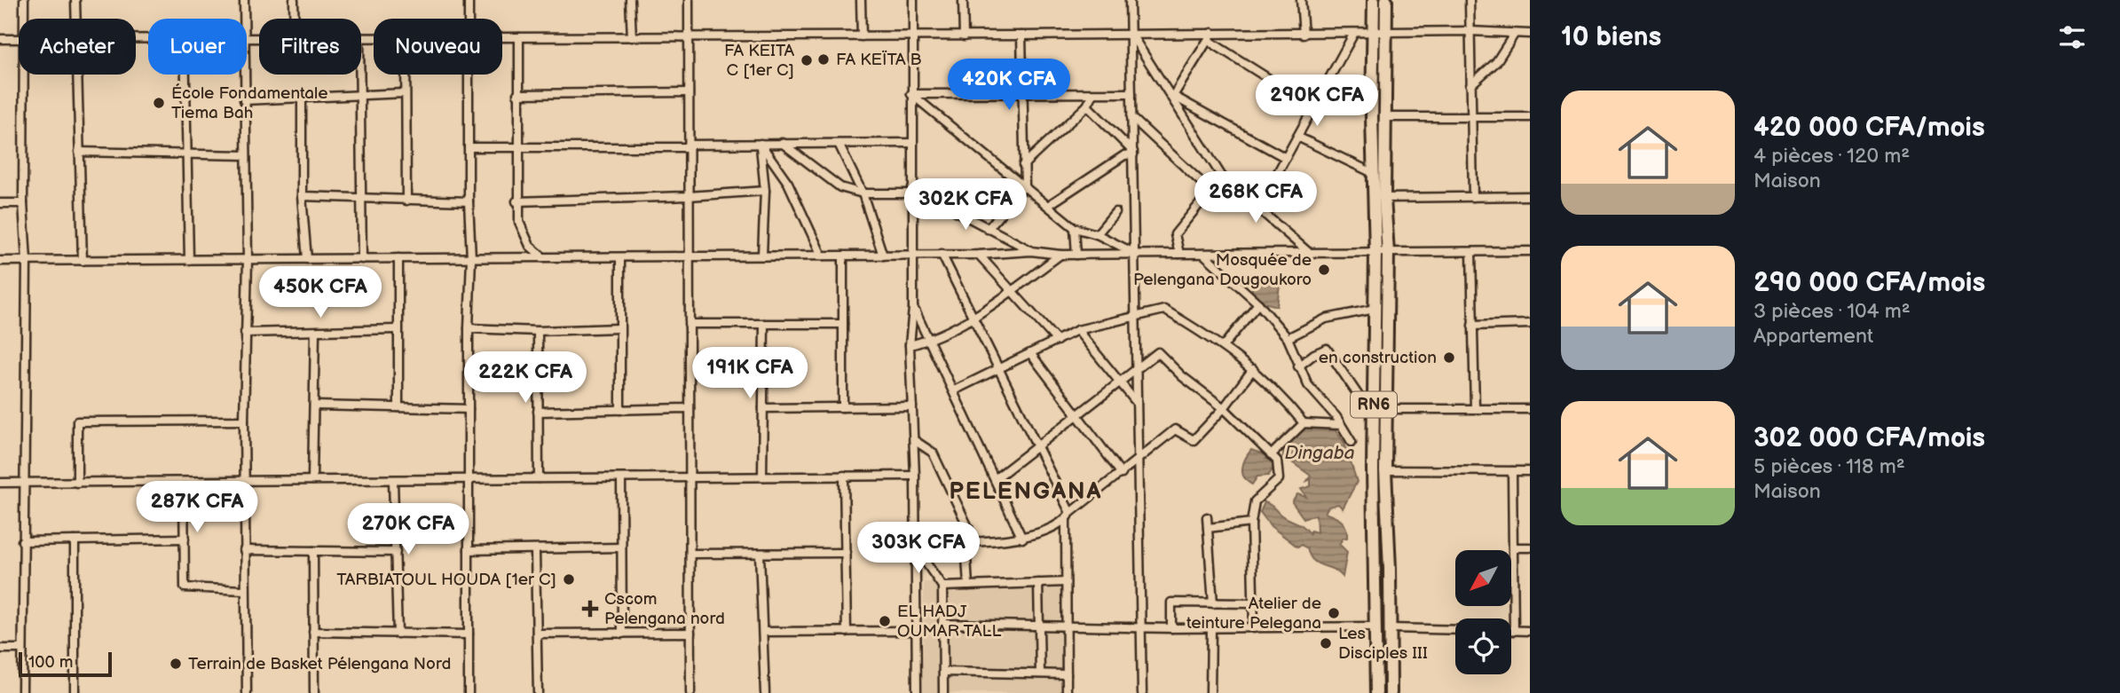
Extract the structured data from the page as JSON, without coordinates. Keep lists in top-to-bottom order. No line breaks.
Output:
{"streets":{"highway":["RN6"]},"districts":["PELENGANA"],"water":["Dingaba"],"places":{"other":["FA KEÏTA B","FA KEITA C [1er C]","École Fondamentale Tiema Bah","Mosquée de Pelengana Dougoukoro","en construction","TARBIATOUL HOUDA [1er C]","Atelier de teinture Pelegana","EL HADJ OUMAR TALL","Les Disciples III","Terrain de Basket Pélengana Nord"],"health":["Cscom Pelengana nord"]},"scale_bar":"100 m","north":"bottom left","page":{"heading":"10 biens","chip":["Acheter","Louer","Filtres","Nouveau"],"price":["420K CFA","290K CFA","268K CFA","302K CFA","450K CFA","191K CFA","222K CFA","287K CFA","270K CFA","303K CFA"],"list":[{"name":"420 000 CFA/mois","note":"4 pièces · 120 m² · Maison"},{"name":"290 000 CFA/mois","note":"3 pièces · 104 m² · Appartement"},{"name":"302 000 CFA/mois","note":"5 pièces · 118 m² · Maison"}],"scale":"100 m"}}
